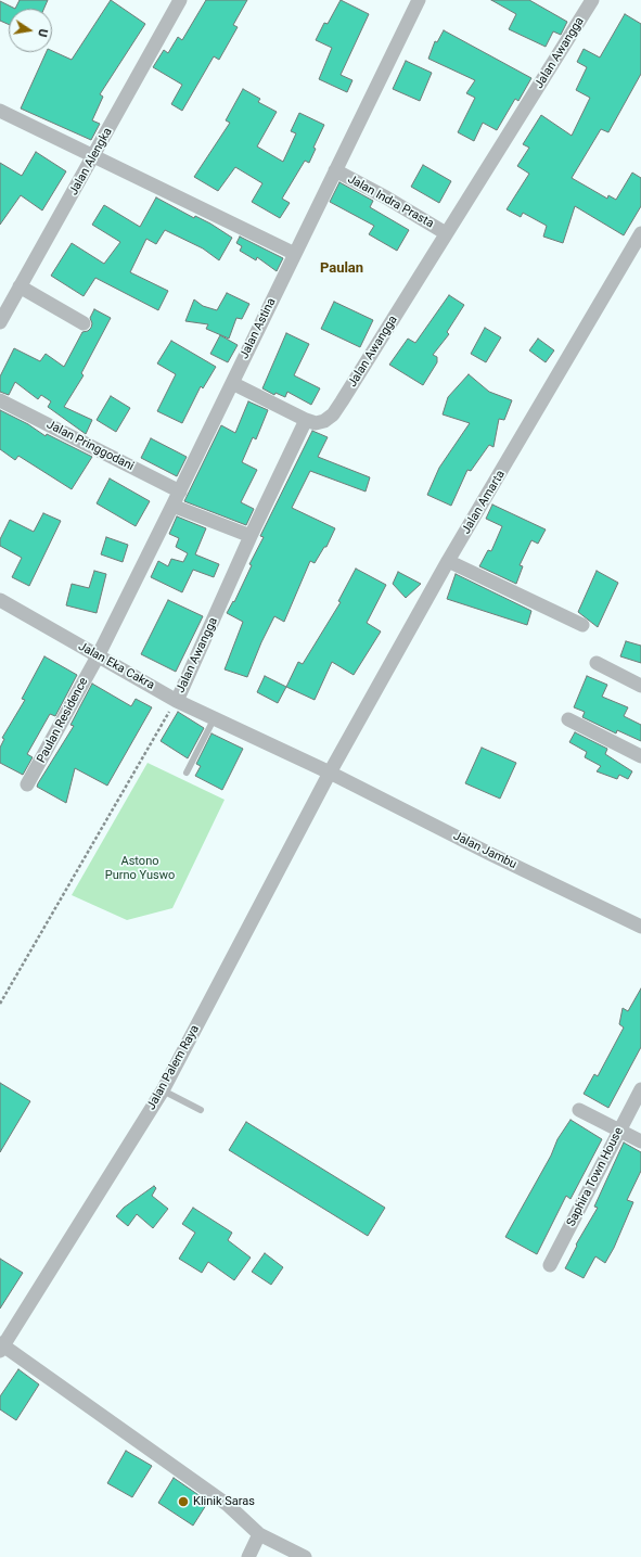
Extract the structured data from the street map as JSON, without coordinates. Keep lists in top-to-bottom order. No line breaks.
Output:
{"streets":{"street":["Jalan Awangga","Jalan Alengka","Jalan Indra Prasta","Jalan Astina","Jalan Pringgodani","Jalan Amarta","Jalan Eka Cakra","Paulan Residence","Jalan Jambu","Jalan Palem Raya","Saphira Town House"]},"crossings":[["Jalan Awangga","Jalan Indra Prasta"],["Jalan Awangga","Jalan Eka Cakra"],["Jalan Indra Prasta","Jalan Astina"],["Jalan Astina","Jalan Pringgodani"],["Jalan Astina","Jalan Eka Cakra"],["Jalan Astina","Paulan Residence"],["Jalan Amarta","Jalan Eka Cakra"],["Jalan Amarta","Jalan Jambu"],["Jalan Amarta","Jalan Palem Raya"],["Jalan Eka Cakra","Paulan Residence"],["Jalan Eka Cakra","Jalan Jambu"],["Jalan Eka Cakra","Jalan Palem Raya"],["Jalan Jambu","Jalan Palem Raya"]],"districts":["Paulan"],"parks":["Astono Purno Yuswo"],"places":["Klinik Saras"],"north":"right"}
